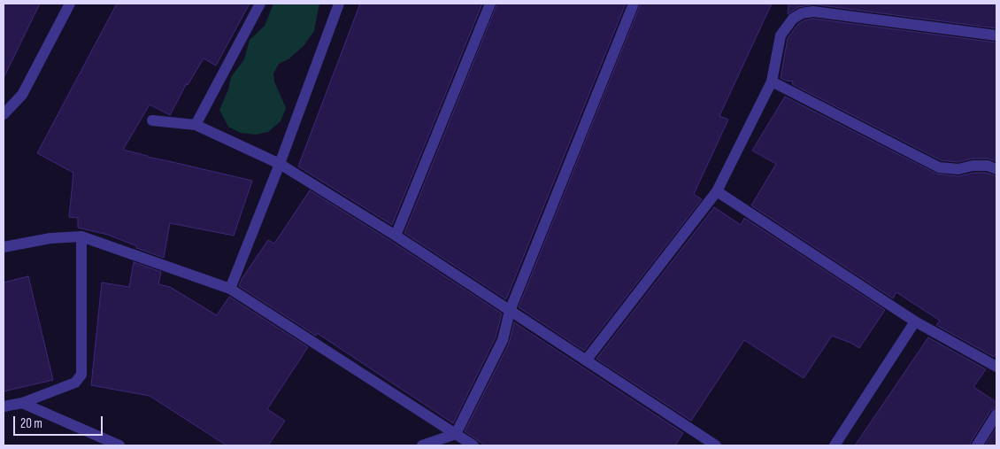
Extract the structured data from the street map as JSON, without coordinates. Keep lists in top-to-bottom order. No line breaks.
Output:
{"scale_bar":"20 m"}
